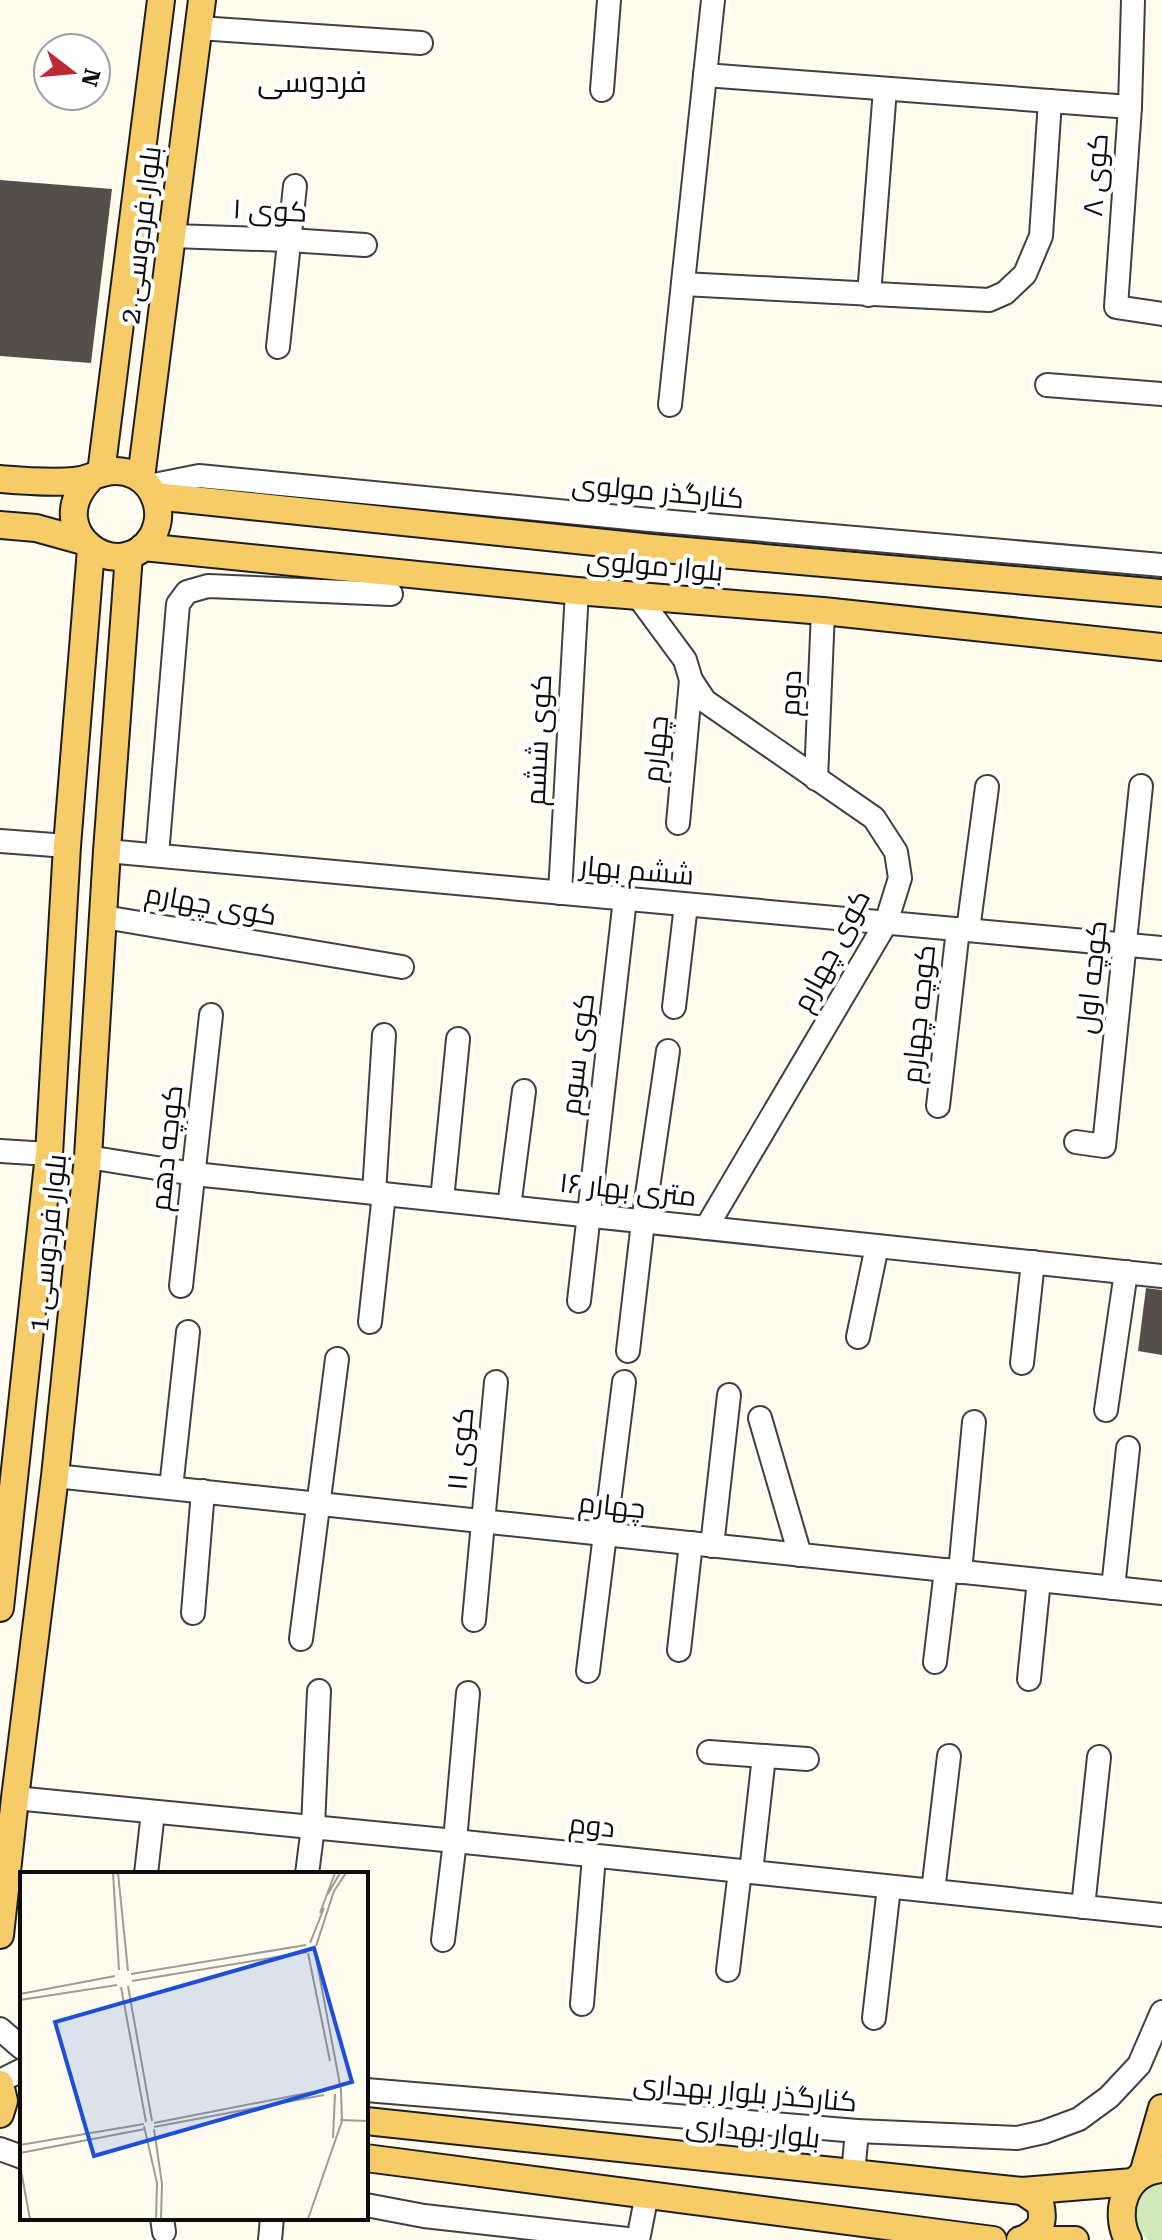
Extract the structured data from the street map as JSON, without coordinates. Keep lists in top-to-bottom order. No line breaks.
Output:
{"streets":{"main road":["بلوار فردوسی 2","بلوار مولوی","بلوار فردوسی 1","بلوار بهداری"],"street":["کوی ۸","کوی ۱","کنارگذر مولوی","دوم","کوی ششم","چهارم","ششم بهار","کوی چهارم","کوچه اول","کوچه چهارم","کوی سوم","کوچه دهم","۱۶ متری بهار","کوی ۱۱","کنارگذر بلوار بهداری"]},"crossings":[["کوی ۱","بلوار فردوسی 2"],["بلوار فردوسی 2","کنارگذر مولوی"],["بلوار فردوسی 2","بلوار مولوی"],["بلوار فردوسی 2","بلوار فردوسی 1"],["کنارگذر مولوی","بلوار مولوی"],["کنارگذر مولوی","بلوار فردوسی 1"],["بلوار مولوی","دوم"],["بلوار مولوی","کوی ششم"],["بلوار مولوی","کوی چهارم"],["بلوار مولوی","بلوار فردوسی 1"],["دوم","کوی چهارم"],["دوم","بلوار فردوسی 1"],["کوی ششم","ششم بهار"],["چهارم","کوی چهارم"],["چهارم","بلوار فردوسی 1"],["چهارم","کوی ۱۱"],["ششم بهار","کوی چهارم"],["ششم بهار","کوچه اول"],["ششم بهار","کوچه چهارم"],["ششم بهار","کوی سوم"],["ششم بهار","بلوار فردوسی 1"],["کوی چهارم","۱۶ متری بهار"],["کوی چهارم","بلوار فردوسی 1"],["کوی سوم","۱۶ متری بهار"],["کوچه دهم","۱۶ متری بهار"],["۱۶ متری بهار","بلوار فردوسی 1"]],"districts":["فردوسی"],"north":"right"}
